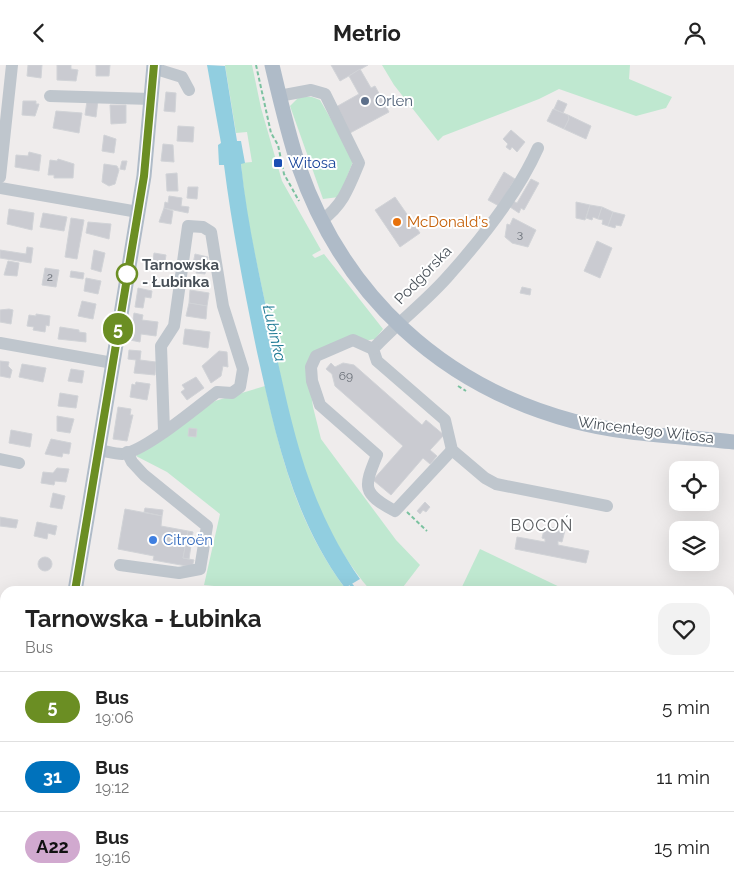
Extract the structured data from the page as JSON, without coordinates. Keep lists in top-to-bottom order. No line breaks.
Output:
{"streets":{"main road":["Wincentego Witosa"],"street":["Podgórska"]},"crossings":[["Podgórska","Wincentego Witosa"]],"districts":["BOCOŃ"],"water":["Łubinka"],"places":{"other":["Orlen","McDonald's","Tarnowska - Łubinka","Citroën"],"transit":["Witosa"]},"lines":["bus line 5"],"house_numbers":["3","2","69"],"page":{"header":"Metrio","on_map":"5","heading":["Tarnowska - Łubinka","Bus"],"list":[{"mark":"5","name":"Bus","note":"19:06","value":"5 min"},{"mark":"31","name":"Bus","note":"19:12","value":"11 min"},{"mark":"A22","name":"Bus","note":"19:16","value":"15 min"}]}}
